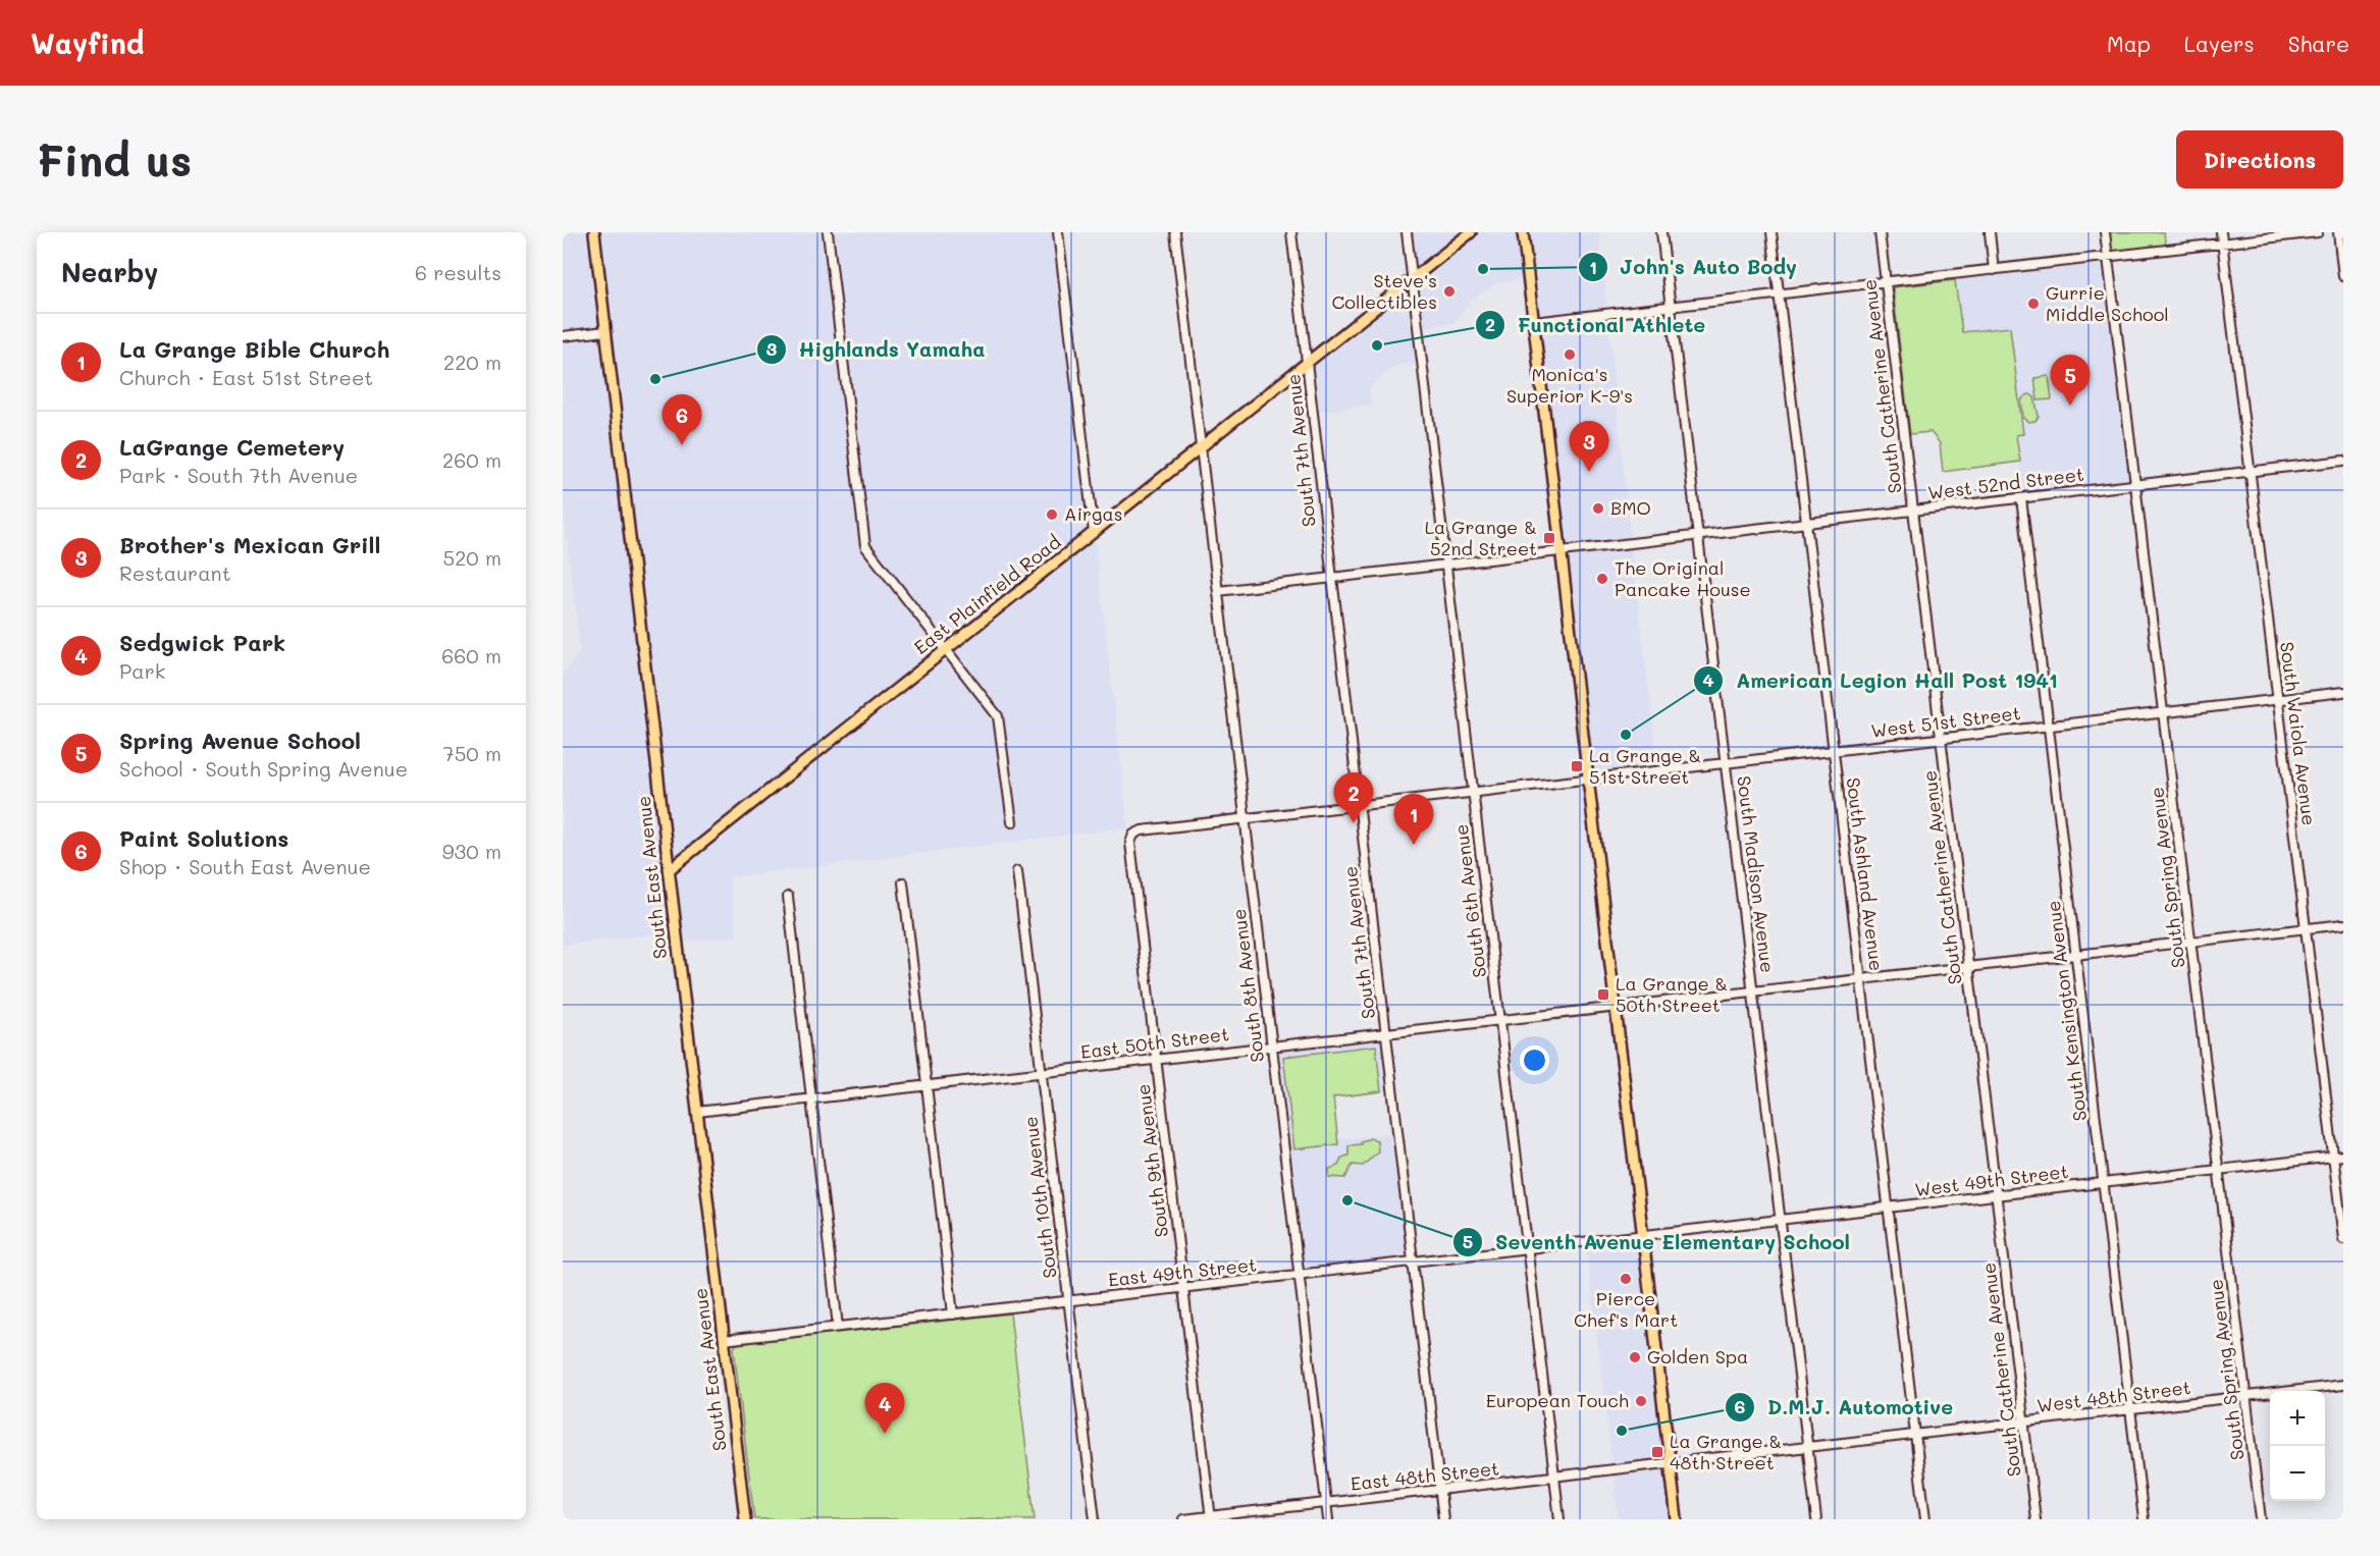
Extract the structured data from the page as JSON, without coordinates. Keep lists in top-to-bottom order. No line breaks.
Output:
{"streets":{"main road":["East Plainfield Road","South East Avenue"],"street":["South Catherine Avenue","South 7th Avenue","West 52nd Street","West 51st Street","South Waiola Avenue","South Madison Avenue","South Ashland Avenue","South Spring Avenue","South 6th Avenue","South 8th Avenue","South Kensington Avenue","East 50th Street","South 9th Avenue","West 49th Street","South 10th Avenue","East 49th Street","West 48th Street","East 48th Street"]},"crossings":[["South Catherine Avenue","West 52nd Street"],["South Catherine Avenue","West 51st Street"],["South Catherine Avenue","East 50th Street"],["South Catherine Avenue","West 49th Street"],["South Catherine Avenue","West 48th Street"],["South 7th Avenue","West 52nd Street"],["South 7th Avenue","East Plainfield Road"],["South 7th Avenue","West 51st Street"],["South 7th Avenue","East 50th Street"],["South 7th Avenue","East 49th Street"],["South 7th Avenue","East 48th Street"],["West 52nd Street","South Waiola Avenue"],["West 52nd Street","South Madison Avenue"],["West 52nd Street","South Ashland Avenue"],["West 52nd Street","South Spring Avenue"],["West 52nd Street","South 6th Avenue"],["West 52nd Street","South 8th Avenue"],["West 52nd Street","South Kensington Avenue"],["East Plainfield Road","South East Avenue"],["East Plainfield Road","South 6th Avenue"],["East Plainfield Road","South 8th Avenue"],["West 51st Street","South Waiola Avenue"],["West 51st Street","South Madison Avenue"],["West 51st Street","South Ashland Avenue"],["West 51st Street","South Spring Avenue"],["West 51st Street","South 6th Avenue"],["West 51st Street","South 8th Avenue"],["West 51st Street","South Kensington Avenue"],["West 51st Street","South 9th Avenue"],["South Waiola Avenue","East 50th Street"],["South Waiola Avenue","West 49th Street"],["South Madison Avenue","East 50th Street"],["South Madison Avenue","West 49th Street"],["South Madison Avenue","West 48th Street"],["South Ashland Avenue","East 50th Street"],["South Ashland Avenue","West 49th Street"],["South Ashland Avenue","West 48th Street"],["South East Avenue","East 50th Street"],["South East Avenue","East 49th Street"],["South Spring Avenue","East 50th Street"],["South Spring Avenue","West 49th Street"],["South Spring Avenue","West 48th Street"],["South 6th Avenue","East 50th Street"],["South 6th Avenue","East 49th Street"],["South 6th Avenue","East 48th Street"],["South 8th Avenue","East 50th Street"],["South 8th Avenue","East 49th Street"],["South 8th Avenue","East 48th Street"],["South Kensington Avenue","East 50th Street"],["South Kensington Avenue","West 49th Street"],["South Kensington Avenue","West 48th Street"],["East 50th Street","South 9th Avenue"],["East 50th Street","South 10th Avenue"],["South 9th Avenue","East 49th Street"],["South 9th Avenue","East 48th Street"],["West 49th Street","East 49th Street"],["South 10th Avenue","East 49th Street"],["West 48th Street","East 48th Street"]],"places":{"other":["John's Auto Body","Steve's Collectibles","Gurrie Middle School","Functional Athlete","Monica's Superior K-9's","Highlands Yamaha","BMO","Airgas","The Original Pancake House","American Legion Hall Post 1941","Seventh Avenue Elementary School","Pierce Chef's Mart","Golden Spa","European Touch","D.M.J. Automotive"],"transit":["La Grange & 52nd Street","La Grange & 51st Street","La Grange & 50th Street","La Grange & 48th Street"]},"page":{"header":"Wayfind","nav":["Map","Layers","Share"],"buttons":"Directions","title":"Find us","heading":["Nearby","6 results"],"list":[{"mark":"1","name":"La Grange Bible Church","note":"Church · East 51st Street","value":"220 m"},{"mark":"2","name":"LaGrange Cemetery","note":"Park · South 7th Avenue","value":"260 m"},{"mark":"3","name":"Brother's Mexican Grill","note":"Restaurant","value":"520 m"},{"mark":"4","name":"Sedgwick Park","note":"Park","value":"660 m"},{"mark":"5","name":"Spring Avenue School","note":"School · South Spring Avenue","value":"750 m"},{"mark":"6","name":"Paint Solutions","note":"Shop · South East Avenue","value":"930 m"}],"pins":["5","6","3","2","1","4"],"map_buttons":["+","−"]}}
